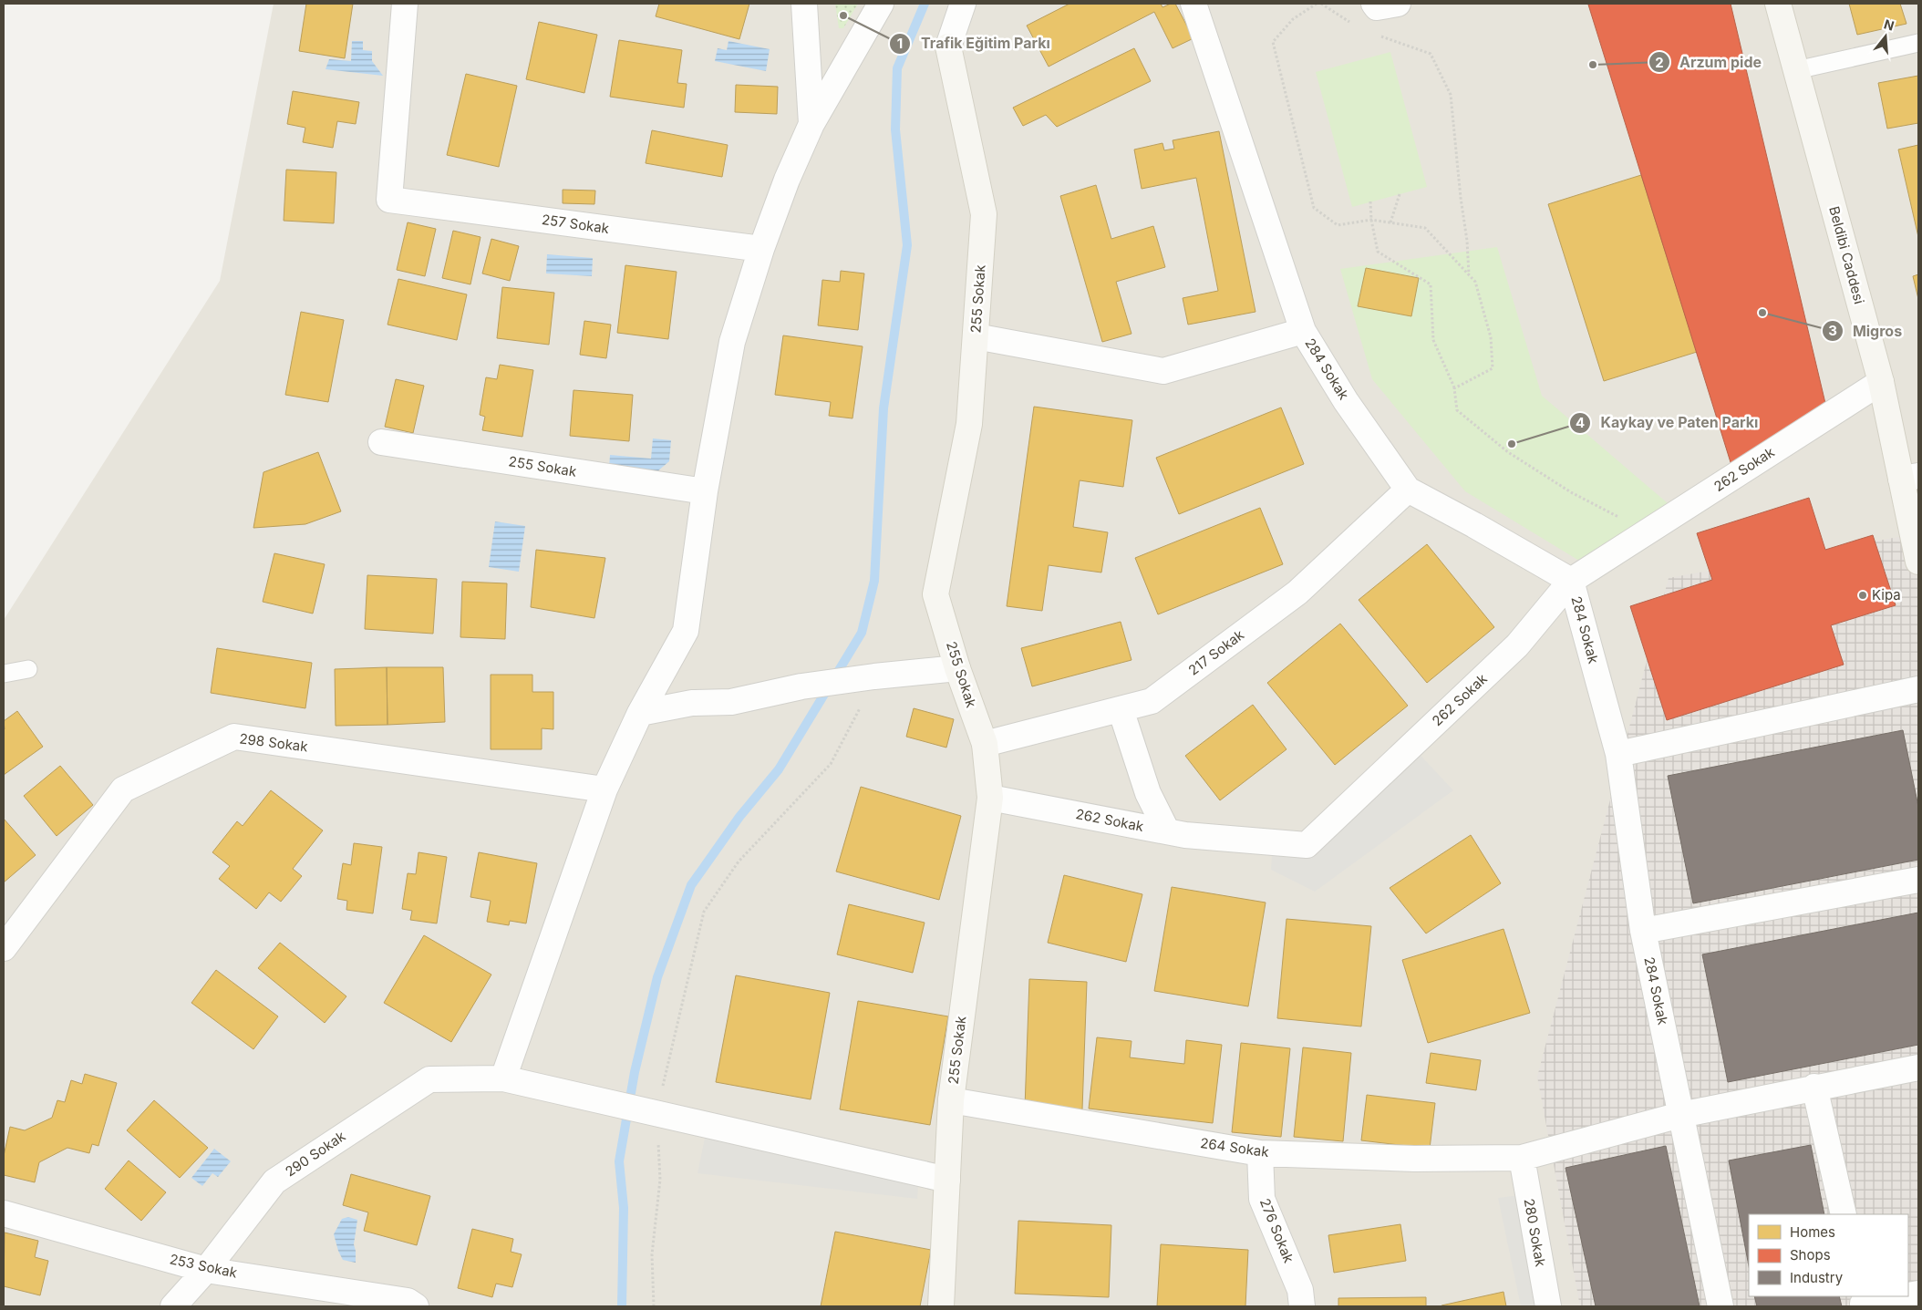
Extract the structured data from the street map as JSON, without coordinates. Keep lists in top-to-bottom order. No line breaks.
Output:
{"streets":{"street":["257 Sokak","Beldibi Caddesi","255 Sokak","284 Sokak","262 Sokak","217 Sokak","298 Sokak","264 Sokak","290 Sokak","276 Sokak","280 Sokak","253 Sokak"]},"crossings":[["Beldibi Caddesi","262 Sokak"],["255 Sokak","262 Sokak"],["255 Sokak","217 Sokak"],["255 Sokak","264 Sokak"],["255 Sokak","290 Sokak"],["284 Sokak","262 Sokak"],["284 Sokak","217 Sokak"],["284 Sokak","264 Sokak"],["264 Sokak","276 Sokak"],["264 Sokak","280 Sokak"],["290 Sokak","253 Sokak"]],"places":["Trafik Eğitim Parkı","Arzum pide","Migros","Kaykay ve Paten Parkı","Kipa"],"legend":["Homes","Shops","Industry"],"north":"top"}
